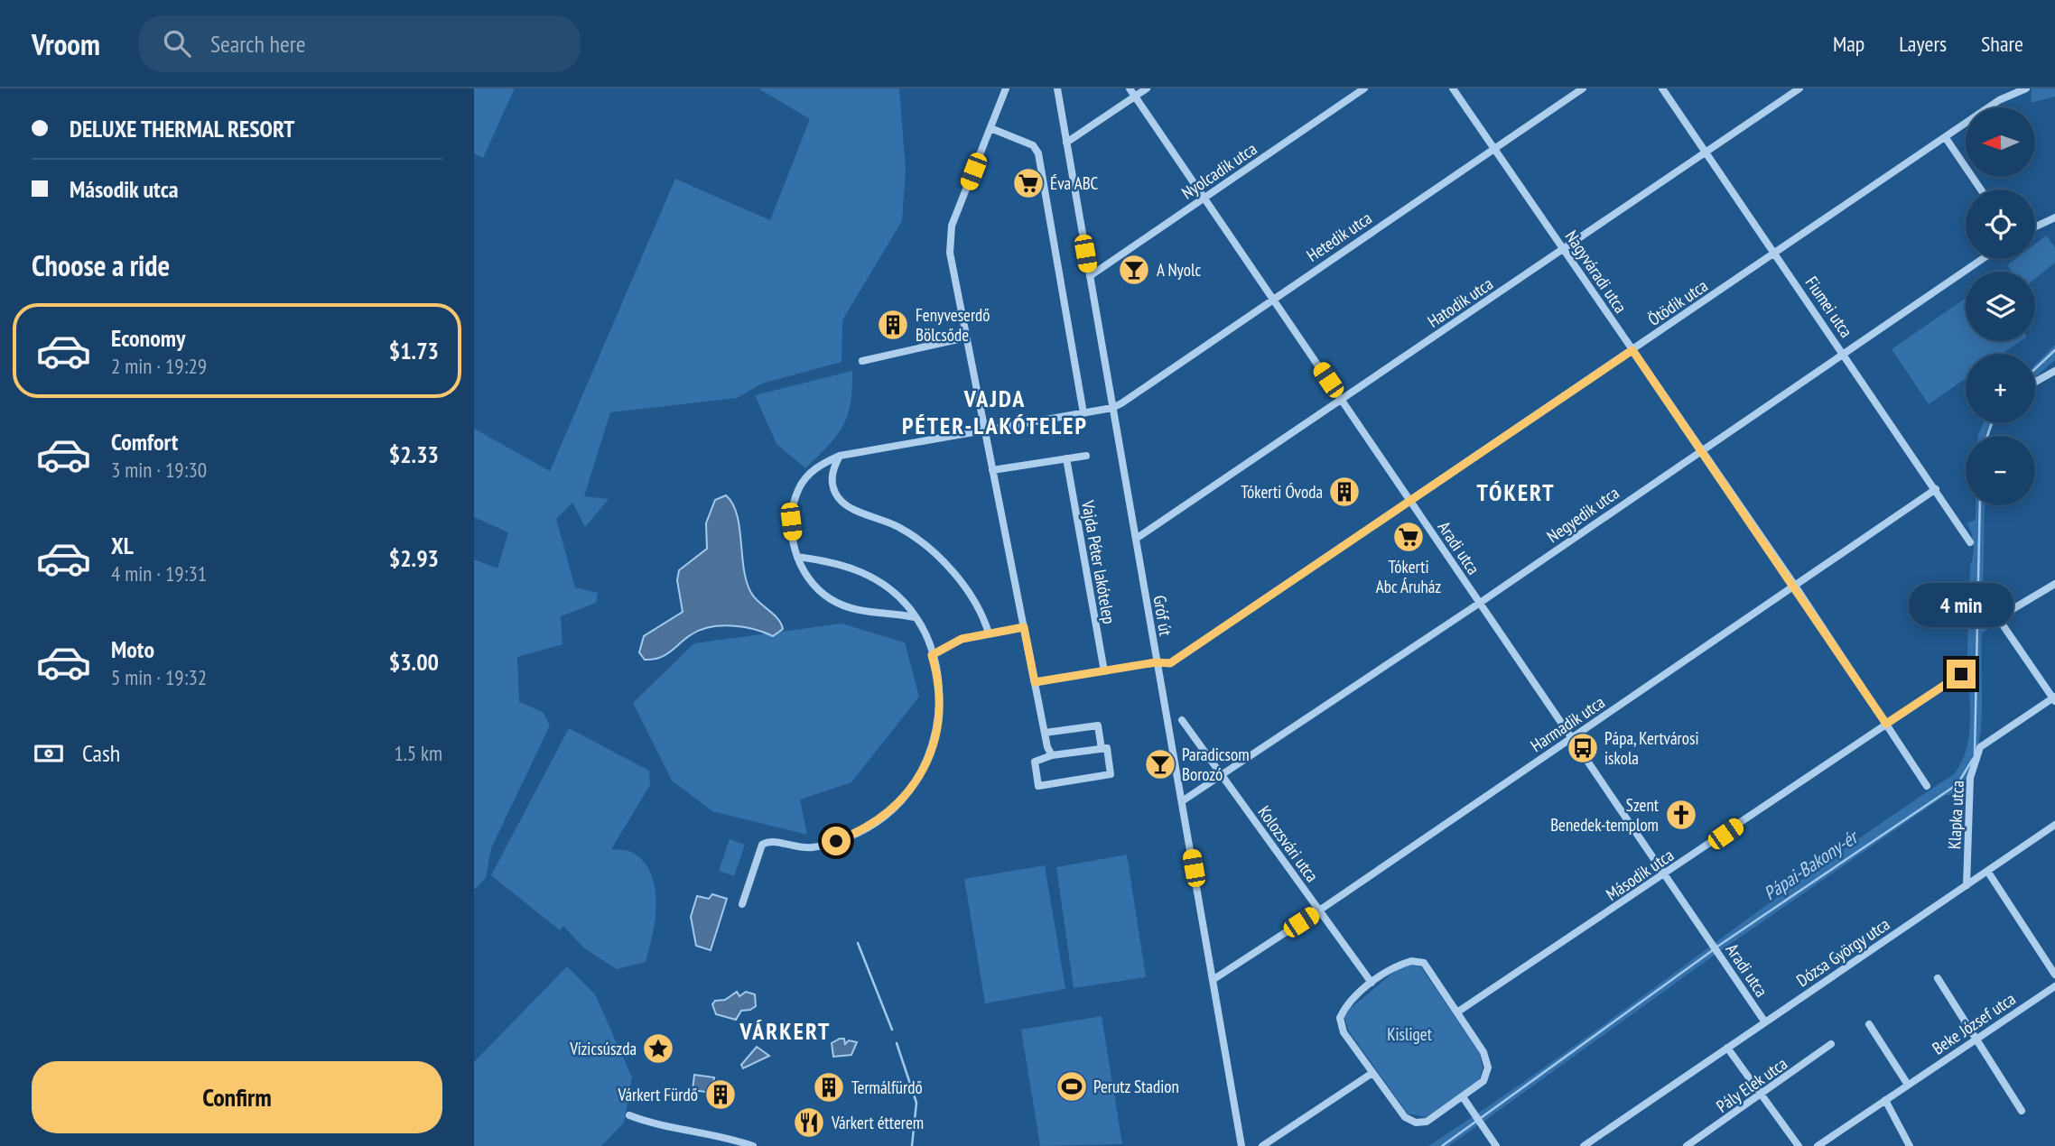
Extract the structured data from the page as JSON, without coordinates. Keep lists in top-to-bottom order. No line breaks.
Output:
{"streets":{"street":["Nyolcadik utca","Hetedik utca","Nagyváradi utca","Hatodik utca","Ötödik utca","Fiumei utca","Negyedik utca","Aradi utca","Vajda Péter lakótelep","Gróf út","Harmadik utca","Klapka utca","Kolozsvári utca","Második utca","Dózsa György utca","Beke József utca","Pály Elek utca"]},"crossings":[["Nyolcadik utca","Aradi utca"],["Nyolcadik utca","Gróf út"],["Hetedik utca","Nagyváradi utca"],["Hetedik utca","Aradi utca"],["Hetedik utca","Gróf út"],["Nagyváradi utca","Hatodik utca"],["Nagyváradi utca","Ötödik utca"],["Nagyváradi utca","Negyedik utca"],["Nagyváradi utca","Harmadik utca"],["Nagyváradi utca","Második utca"],["Hatodik utca","Fiumei utca"],["Hatodik utca","Aradi utca"],["Hatodik utca","Gróf út"],["Ötödik utca","Fiumei utca"],["Ötödik utca","Aradi utca"],["Ötödik utca","Gróf út"],["Fiumei utca","Negyedik utca"],["Fiumei utca","Harmadik utca"],["Negyedik utca","Aradi utca"],["Negyedik utca","Gróf út"],["Negyedik utca","Kolozsvári utca"],["Aradi utca","Harmadik utca"],["Aradi utca","Második utca"],["Aradi utca","Dózsa György utca"],["Gróf út","Harmadik utca"],["Harmadik utca","Kolozsvári utca"],["Klapka utca","Dózsa György utca"],["Kolozsvári utca","Második utca"]],"districts":["VAJDA PÉTER-LAKÓTELEP","TÓKERT","VÁRKERT"],"water":["Pápai-Bakony-ér"],"parks":["Kisliget"],"places":{"supermarket":["Éva ABC","Tókerti Abc Áruház"],"bar":["A Nyolc","Paradicsom Borozó"],"building":["Fenyveserdő Bölcsőde","Tókerti Óvoda","Termálfürdő","Várkert Fürdő"],"bus stop":["Pápa, Kertvárosi iskola"],"church":["Szent Benedek-templom"],"place":["Vízicsúszda"],"sports":["Perutz Stadion"],"restaurant":["Várkert étterem"]},"north":"left","page":{"header":"Vroom","search":"Search here","nav":["Map","Layers","Share"],"banner":["DELUXE THERMAL RESORT","Második utca"],"map_buttons":["+","−"],"heading":"Choose a ride","list":[{"name":"Economy","note":"2 min · 19:29","value":"$1.73"},{"name":"Comfort","note":"3 min · 19:30","value":"$2.33"},{"name":"XL","note":"4 min · 19:31","value":"$2.93"},{"name":"Moto","note":"5 min · 19:32","value":"$3.00"}],"bubble":"4 min","pay":["Cash","1.5 km"],"buttons":"Confirm"}}
